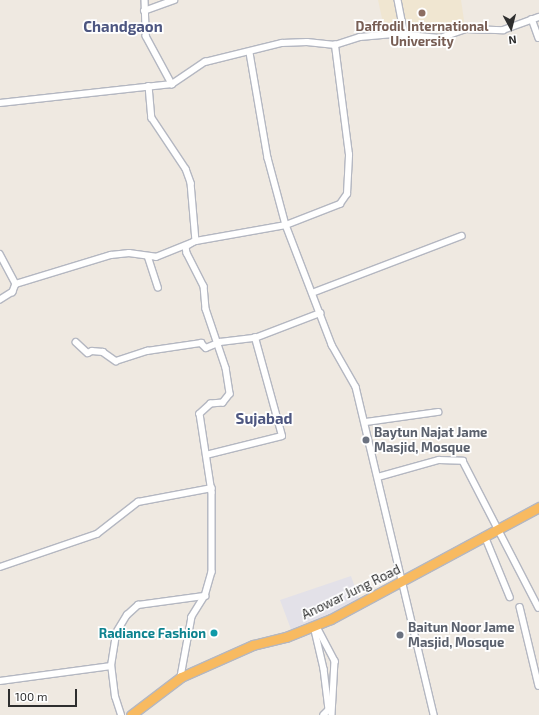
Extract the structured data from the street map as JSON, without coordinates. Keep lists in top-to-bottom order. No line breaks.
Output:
{"streets":{"highway":["Anowar Jung Road"]},"districts":["Chandgaon","Sujabad"],"places":["Daffodil International University","Baytun Najat Jame Masjid, Mosque","Radiance Fashion","Baitun Noor Jame Masjid, Mosque"],"scale_bar":"100 m","north":"bottom"}
